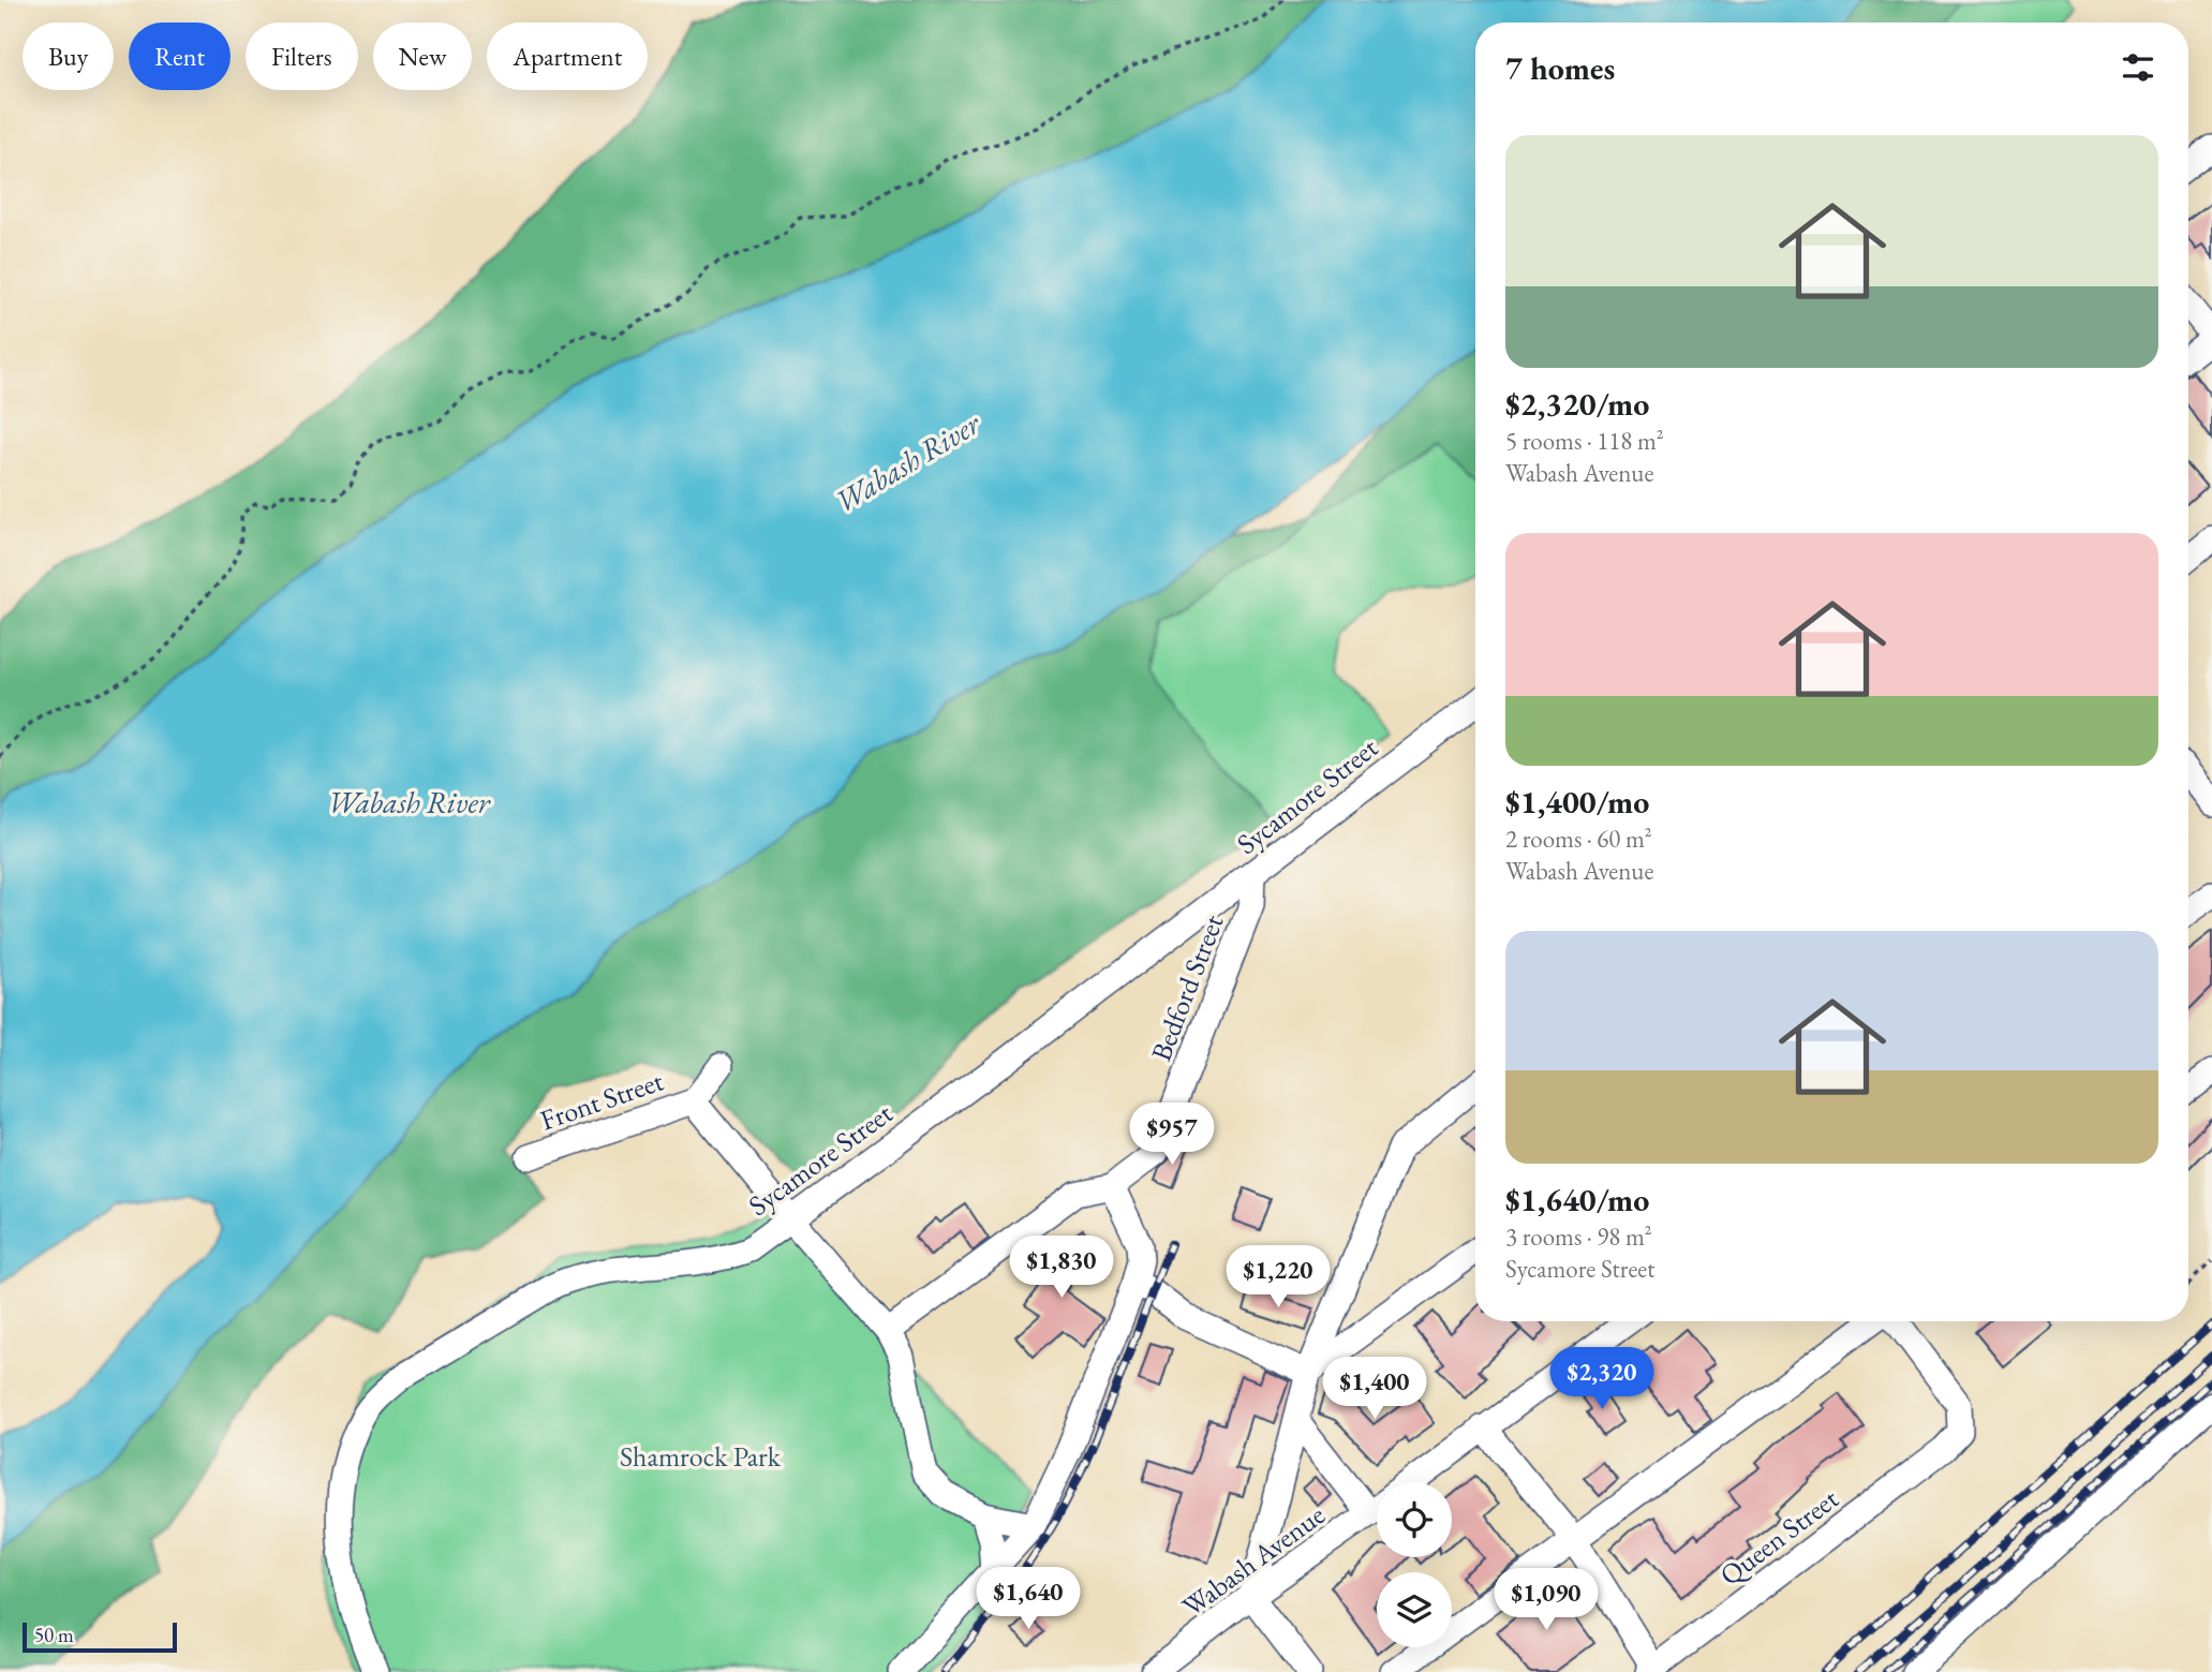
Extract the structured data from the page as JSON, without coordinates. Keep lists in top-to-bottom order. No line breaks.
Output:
{"streets":{"street":["Sycamore Street","Bedford Street","Front Street","Queen Street","Wabash Avenue"]},"crossings":[["Sycamore Street","Bedford Street"]],"water":["Wabash River"],"parks":["Shamrock Park"],"scale_bar":"50 m","page":{"chip":["Buy","Rent","Filters","New","Apartment"],"heading":"7 homes","list":[{"name":"$2,320/mo","note":"5 rooms · 118 m² · Wabash Avenue"},{"name":"$1,400/mo","note":"2 rooms · 60 m² · Wabash Avenue"},{"name":"$1,640/mo","note":"3 rooms · 98 m² · Sycamore Street"}],"price":["$957","$1,830","$1,220","$2,320","$1,400","$1,640","$1,090"],"scale":"50 m"}}
